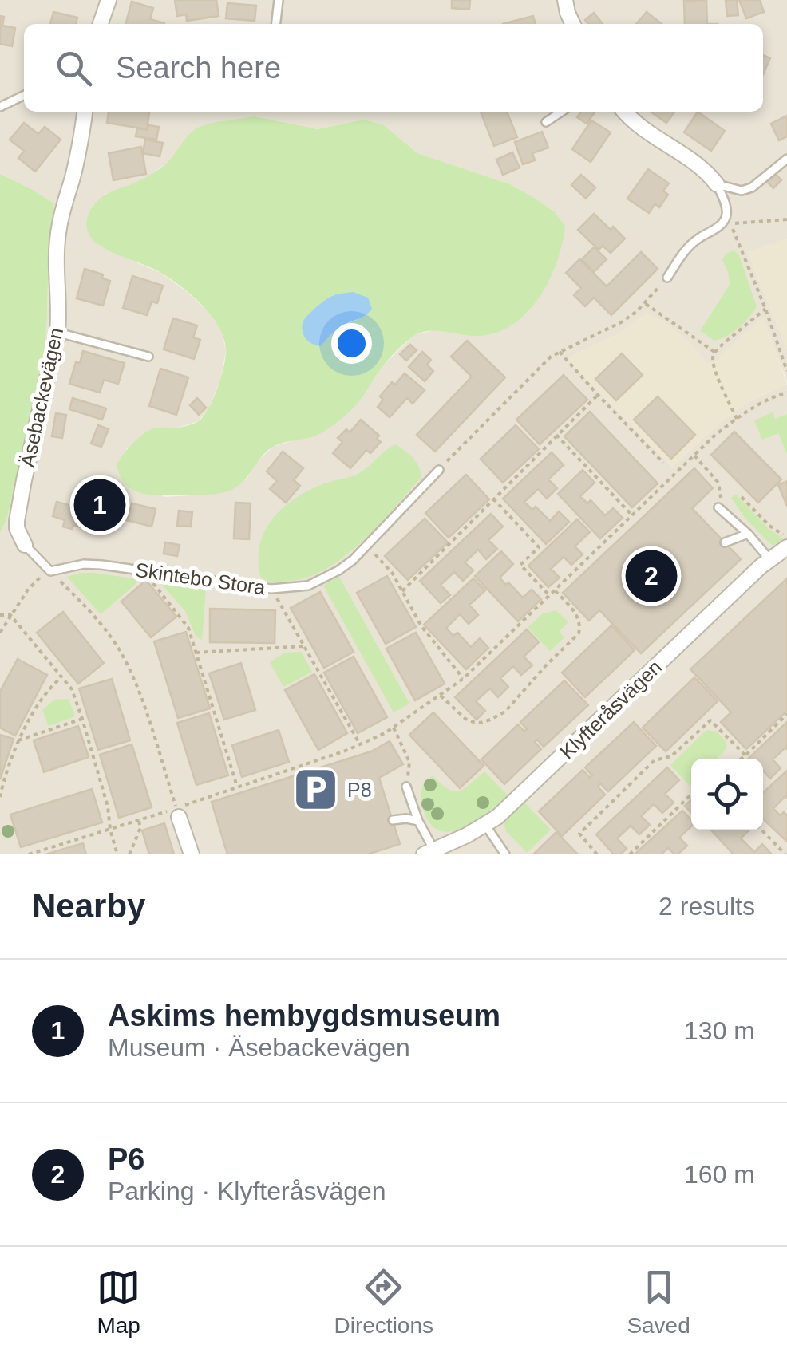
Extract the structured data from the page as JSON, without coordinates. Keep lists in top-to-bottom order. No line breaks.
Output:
{"streets":{"street":["Äsebackevägen","Klyfteråsvägen"],"lane":["Skintebo Stora"]},"places":{"parking":["P8"]},"page":{"search":"Search here","pins":["1","2"],"heading":["Nearby","2 results"],"list":[{"mark":"1","name":"Askims hembygdsmuseum","note":"Museum · Äsebackevägen","value":"130 m"},{"mark":"2","name":"P6","note":"Parking · Klyfteråsvägen","value":"160 m"}],"nav":["Map","Directions","Saved"]}}
